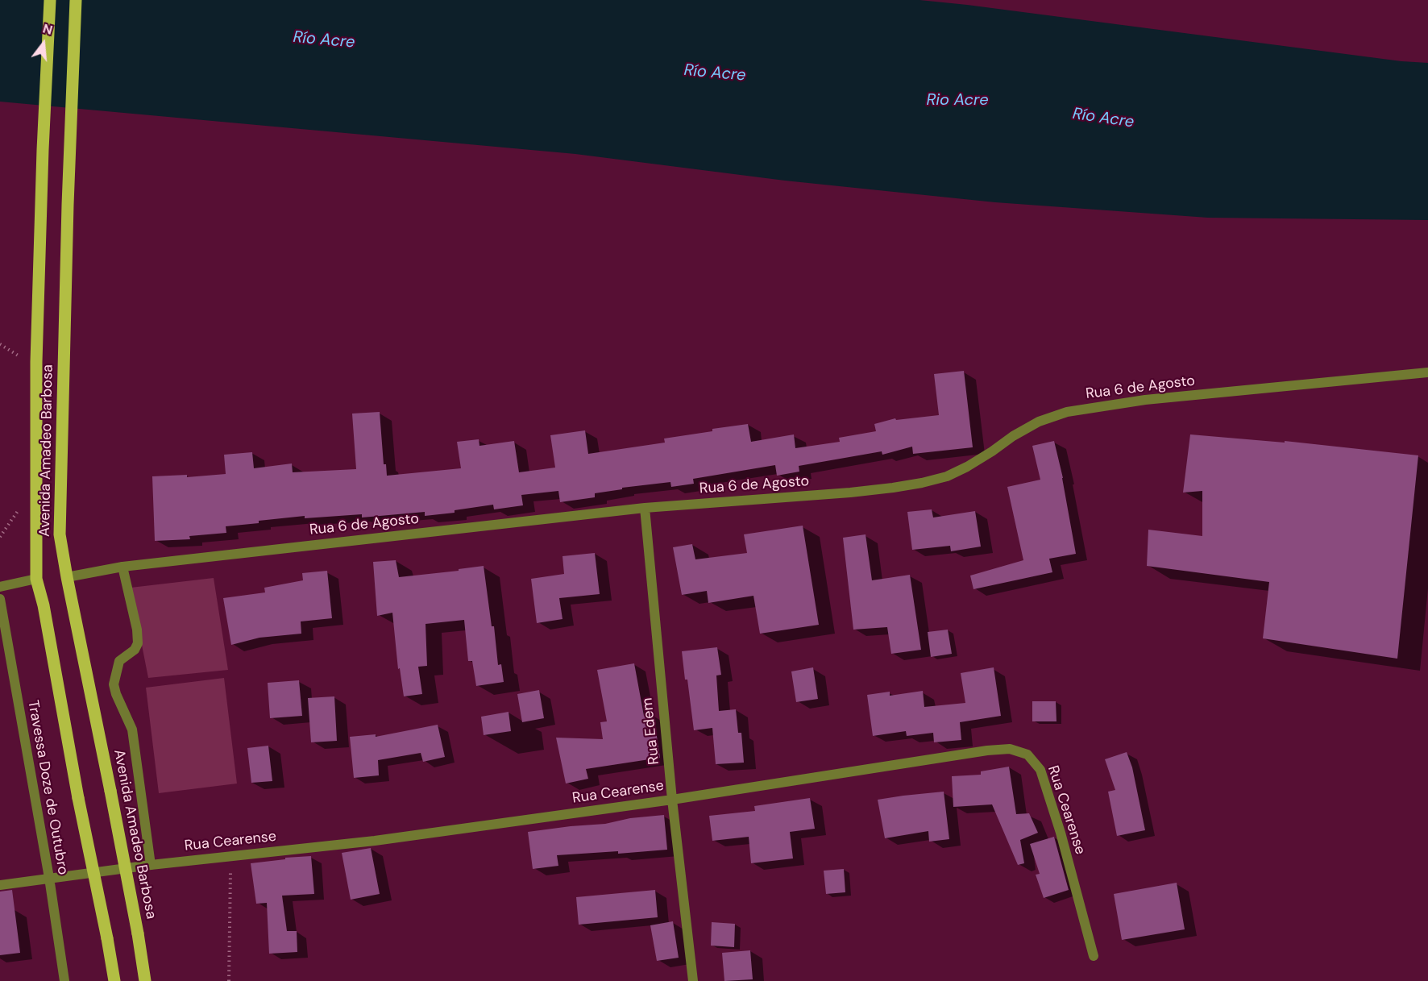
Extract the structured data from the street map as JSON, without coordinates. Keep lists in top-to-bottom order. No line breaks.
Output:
{"streets":{"main road":["Avenida Amadeo Barbosa"],"street":["Rua 6 de Agosto","Rua Edem","Travessa Doze de Outubro","Rua Cearense"]},"crossings":[["Rua 6 de Agosto","Avenida Amadeo Barbosa"],["Rua 6 de Agosto","Rua Edem"],["Rua Edem","Rua Cearense"],["Travessa Doze de Outubro","Rua Cearense"]],"water":["Río Acre","Rio Acre"],"north":"top"}
